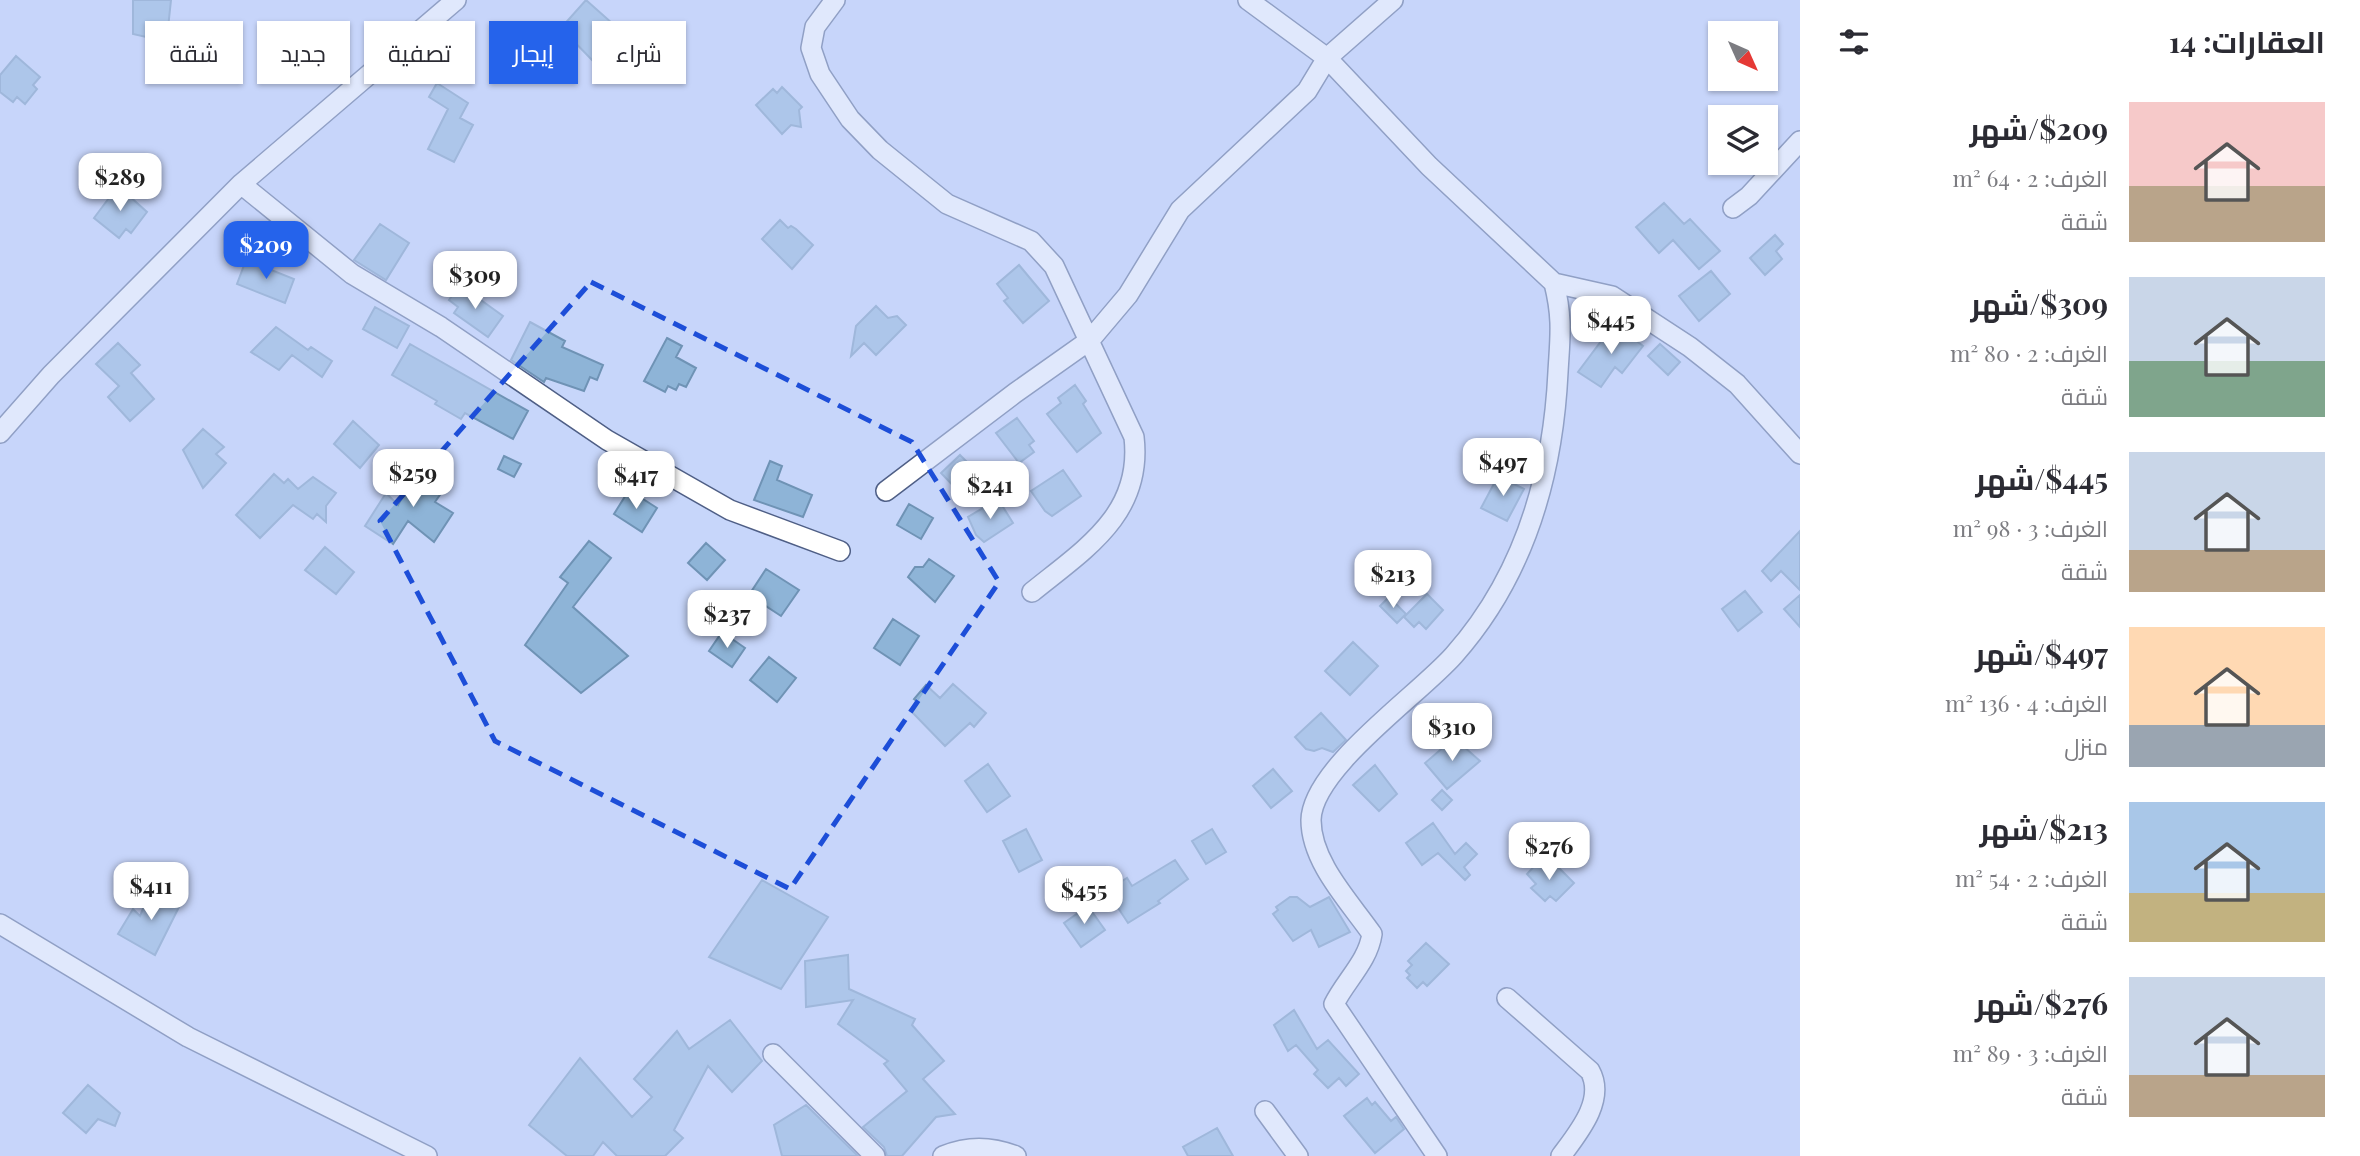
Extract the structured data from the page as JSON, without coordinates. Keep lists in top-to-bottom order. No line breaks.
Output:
{"north":"bottom right","page":{"heading":"العقارات: 14","chip":["شراء","إيجار","تصفية","جديد","شقة"],"list":[{"name":"$209/شهر","note":"الغرف: 2 · 64 m² · شقة"},{"name":"$309/شهر","note":"الغرف: 2 · 80 m² · شقة"},{"name":"$445/شهر","note":"الغرف: 3 · 98 m² · شقة"},{"name":"$497/شهر","note":"الغرف: 4 · 136 m² · منزل"},{"name":"$213/شهر","note":"الغرف: 2 · 54 m² · شقة"},{"name":"$276/شهر","note":"الغرف: 3 · 89 m² · شقة"}],"price":["$289","$209","$309","$445","$497","$259","$417","$241","$213","$237","$310","$276","$411","$455"]}}
